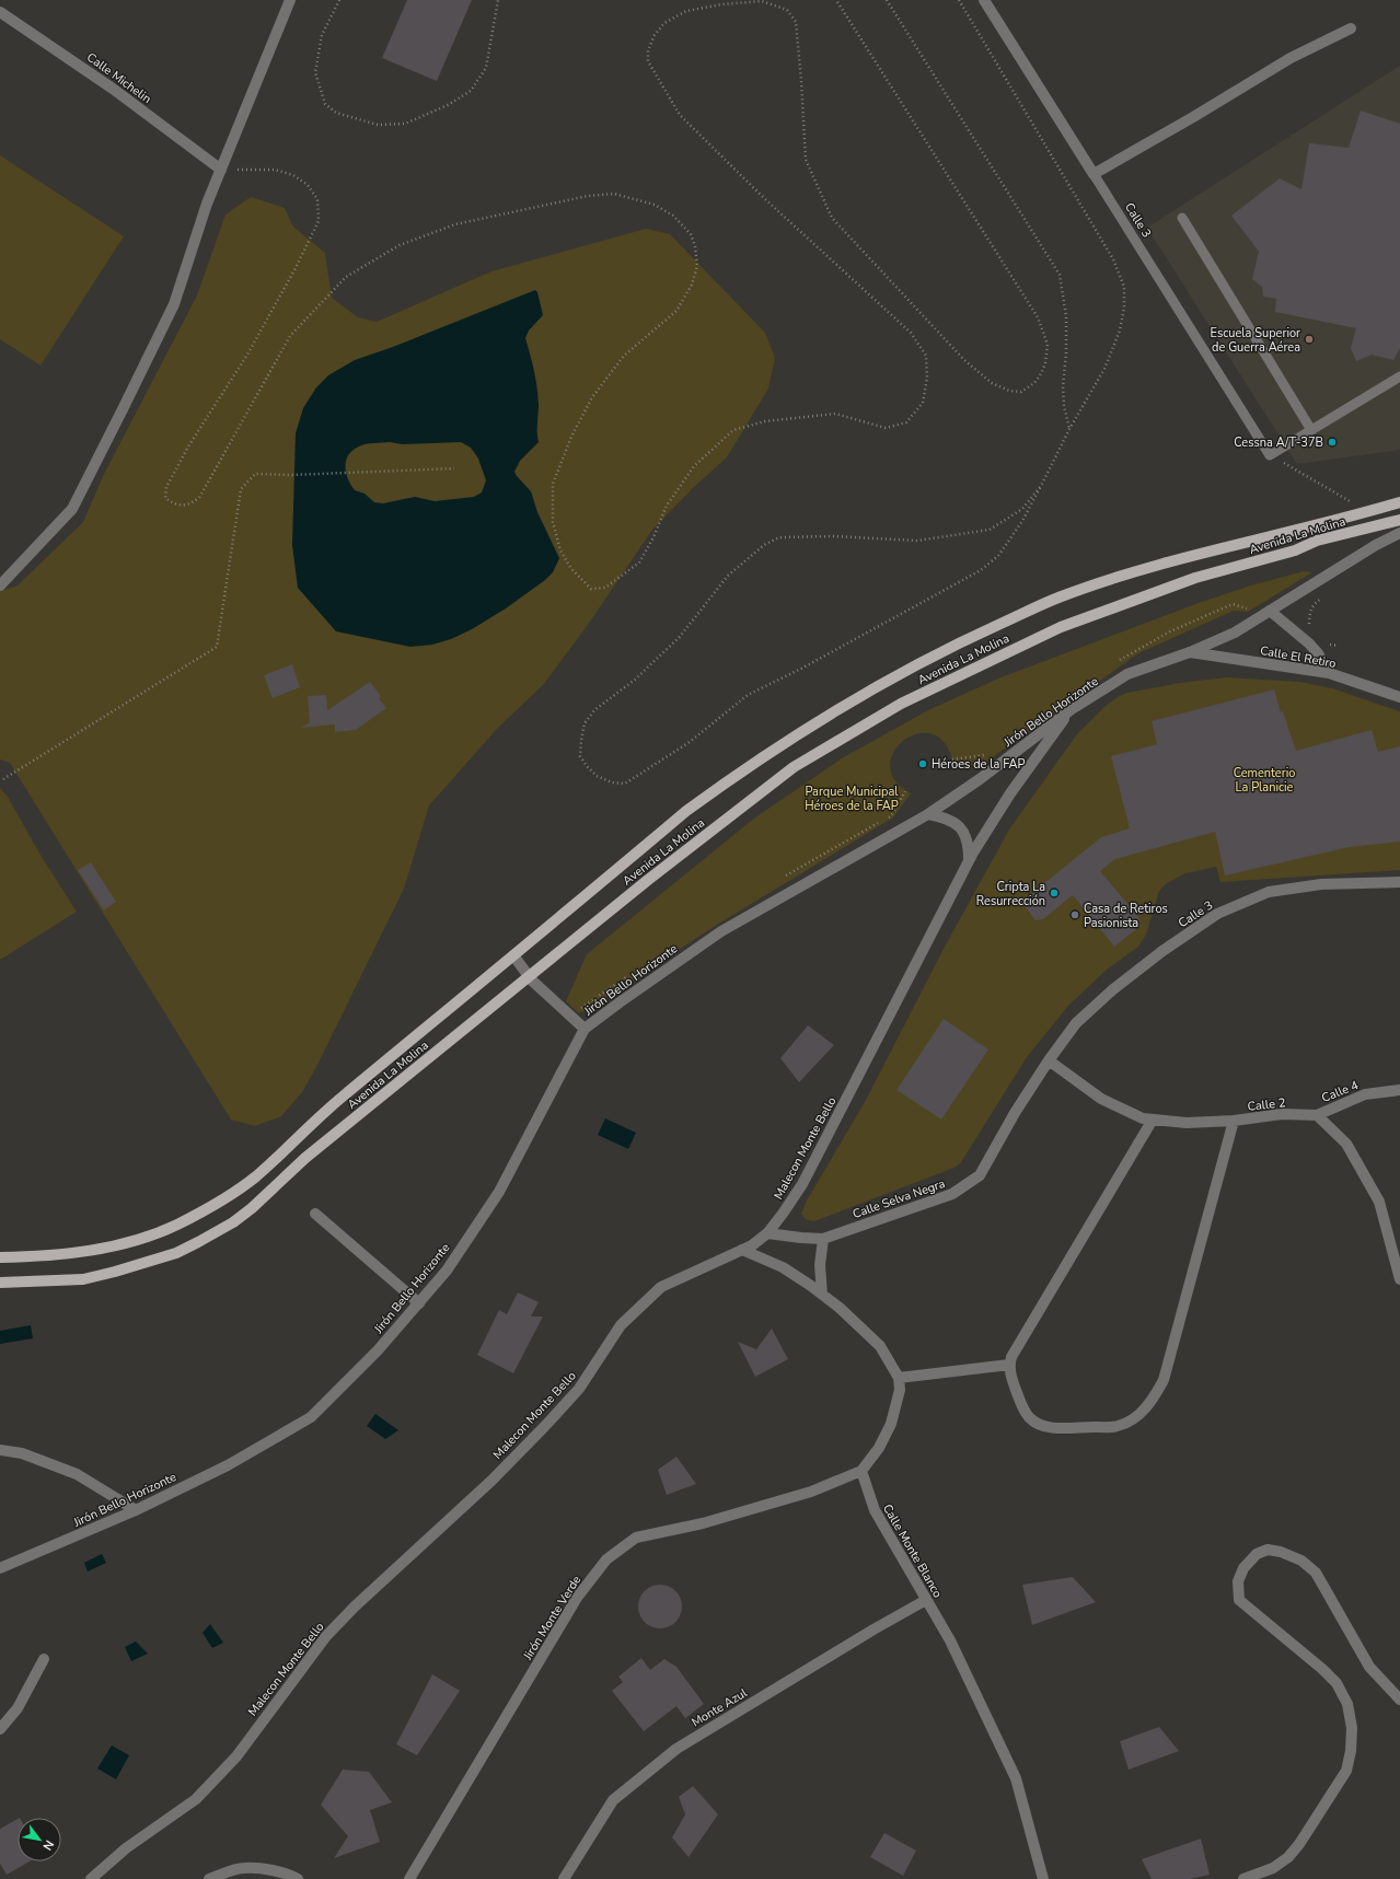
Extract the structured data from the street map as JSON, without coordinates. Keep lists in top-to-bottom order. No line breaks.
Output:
{"streets":{"main road":["Avenida La Molina"],"street":["Calle Michelin","Calle 3","Calle El Retiro","Jirón Bello Horizonte","Calle 4","Calle 2","Malecon Monte Bello","Calle Selva Negra","Calle Monte Blanco","Jirón Monte Verde","Monte Azul"]},"crossings":[["Calle 3","Calle 2"],["Calle 3","Calle Selva Negra"],["Calle El Retiro","Jirón Bello Horizonte"],["Jirón Bello Horizonte","Malecon Monte Bello"],["Calle 4","Calle 2"],["Calle 2","Calle Selva Negra"],["Malecon Monte Bello","Calle Selva Negra"],["Calle Monte Blanco","Jirón Monte Verde"],["Calle Monte Blanco","Monte Azul"]],"parks":["Cementerio La Planicie","Parque Municipal Héroes de la FAP"],"places":["Escuela Superior de Guerra Aérea","Cessna A/T-37B","Héroes de la FAP","Cripta La Resurrección","Casa de Retiros Pasionista"],"north":"bottom right"}
